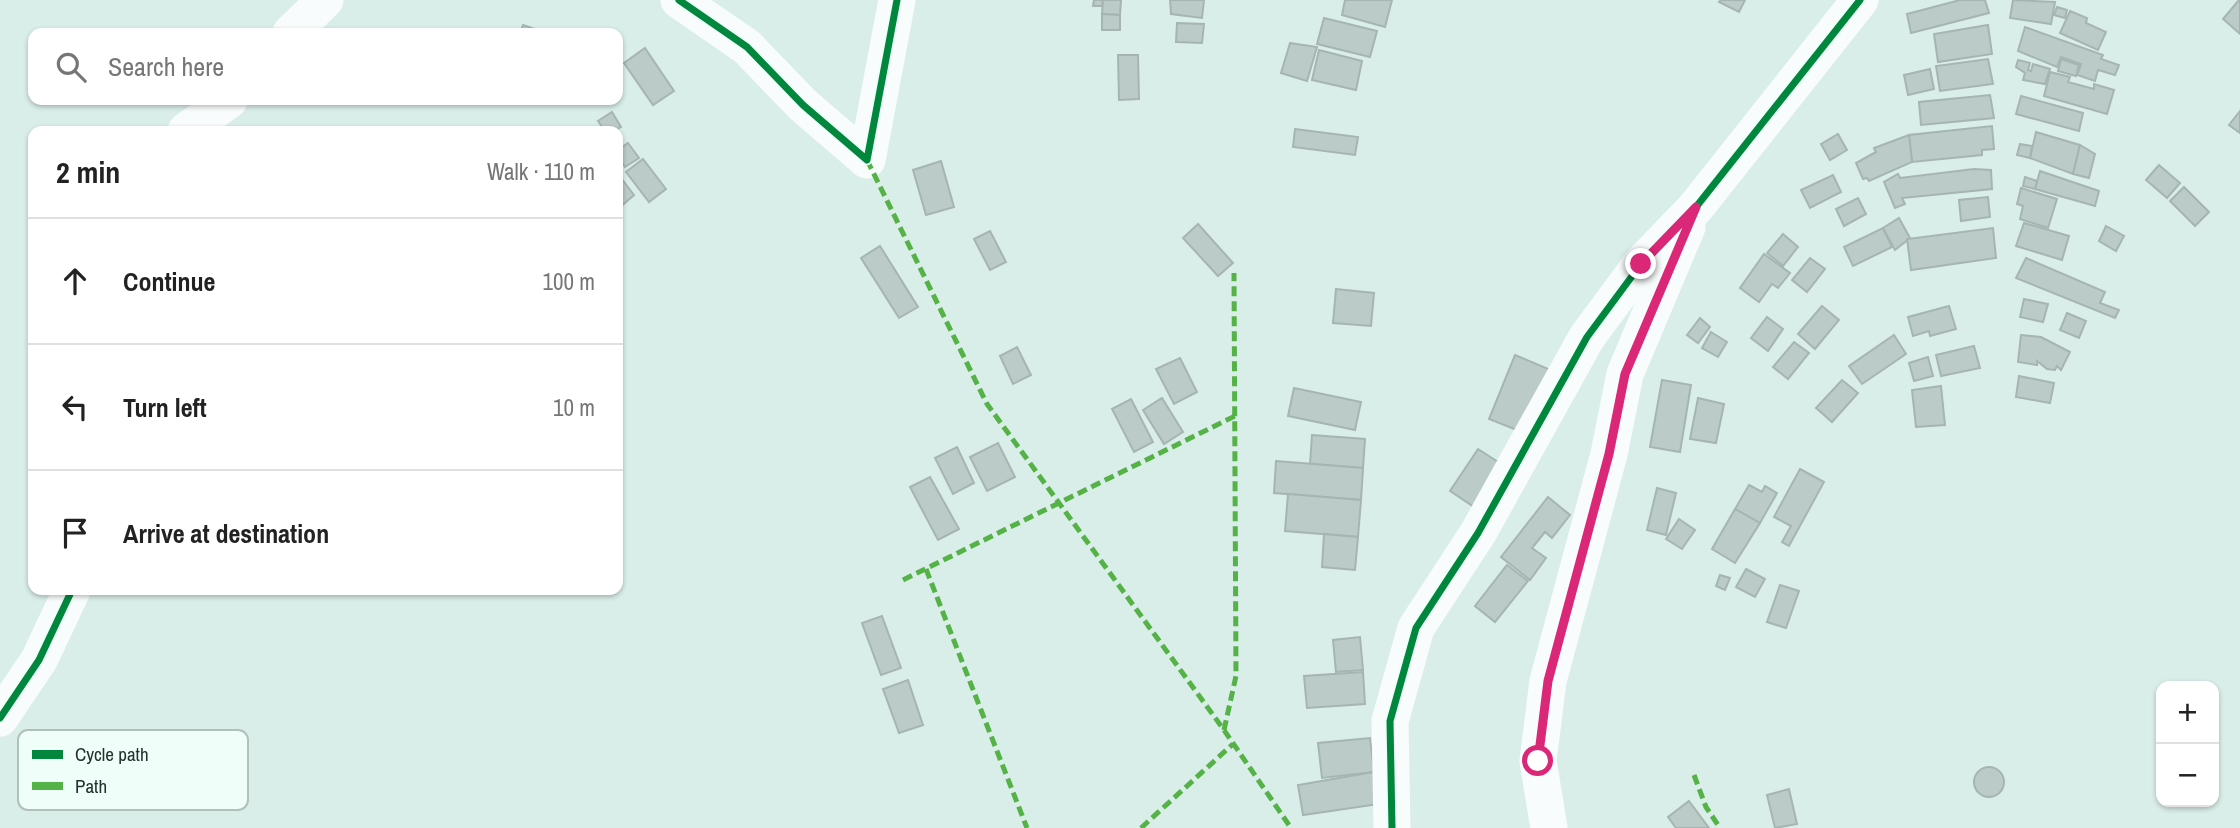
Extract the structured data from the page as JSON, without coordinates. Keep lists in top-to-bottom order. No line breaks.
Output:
{"legend":["Cycle path","Path"],"page":{"search":"Search here","heading":["2 min","Walk · 110 m"],"list":[["Continue","100 m"],["Turn left","10 m"],"Arrive at destination"],"map_buttons":["+","−"]}}
